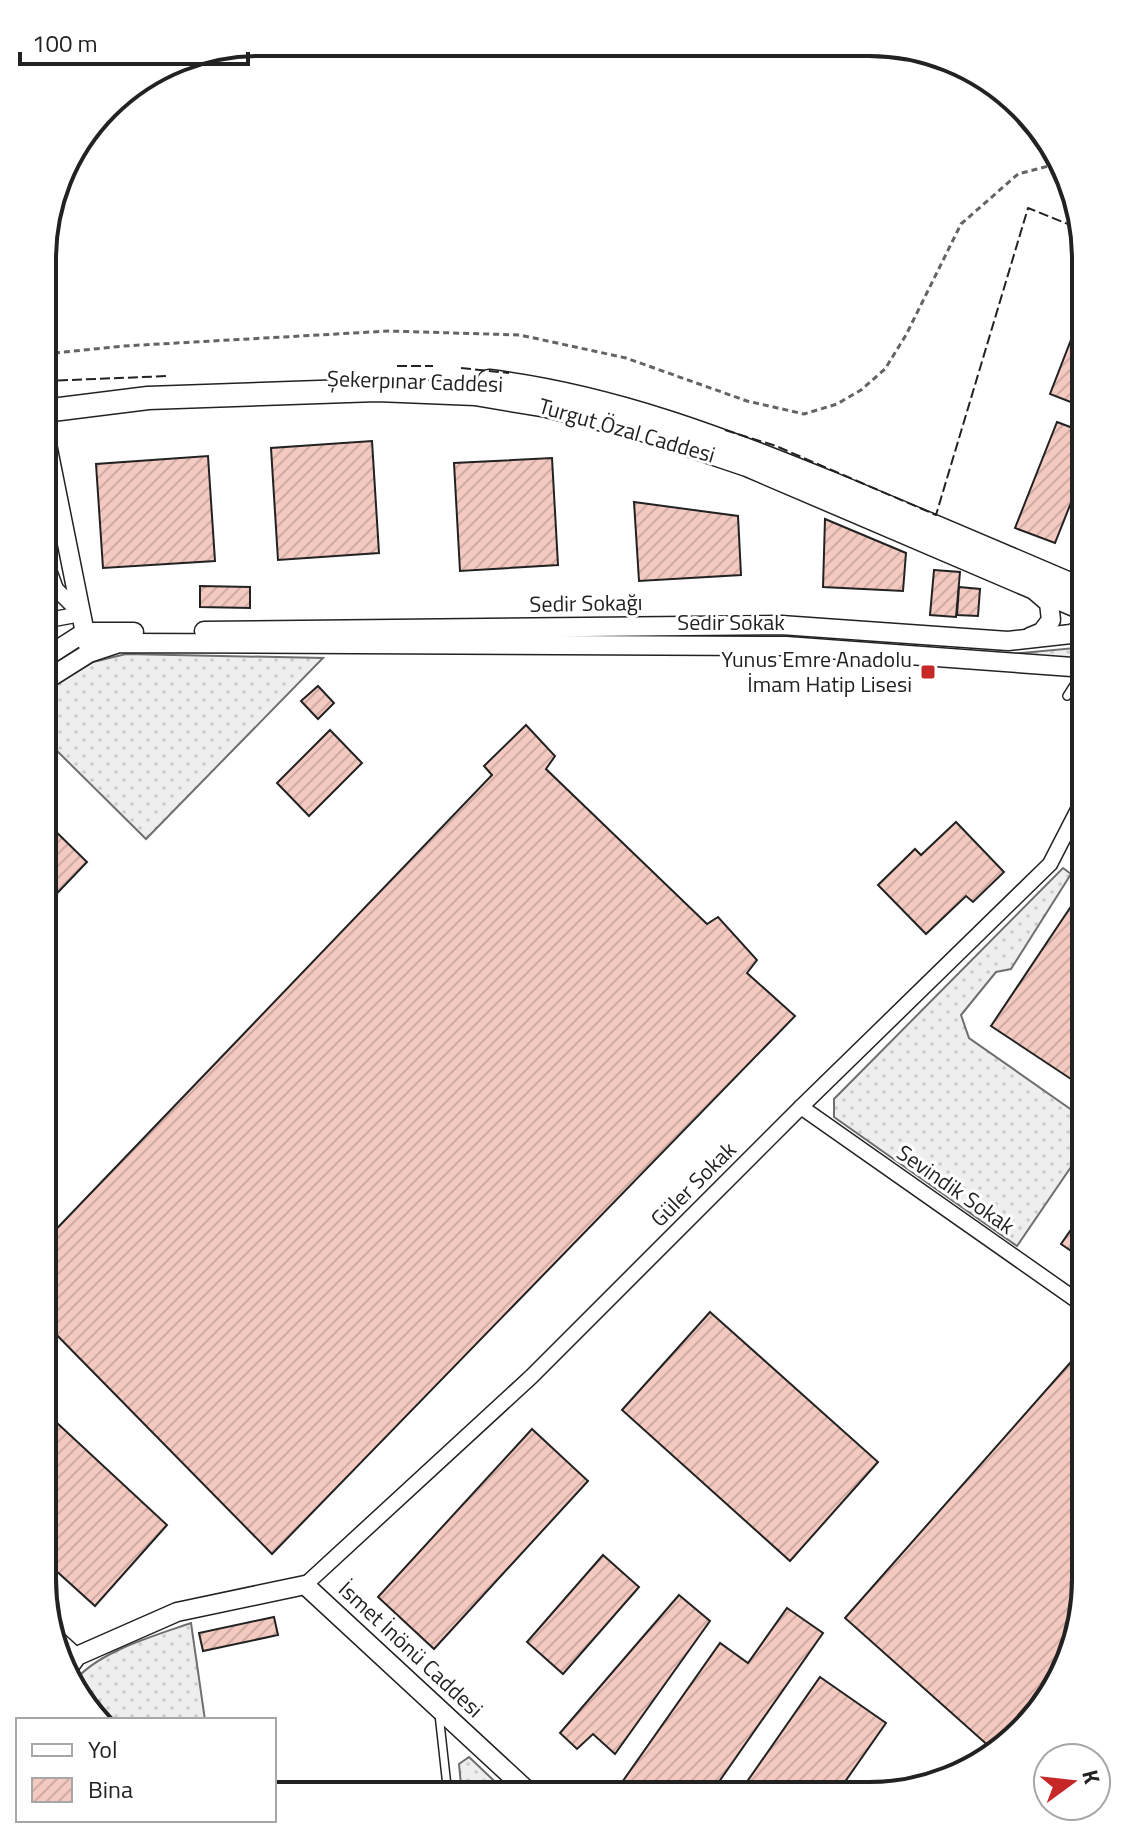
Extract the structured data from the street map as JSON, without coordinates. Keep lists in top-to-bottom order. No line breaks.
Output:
{"streets":{"main road":["Şekerpınar Caddesi","Turgut Özal Caddesi"],"street":["Sedir Sokağı","Sedir Sokak","Güler Sokak","Sevindik Sokak","İsmet İnönü Caddesi"]},"crossings":[["Güler Sokak","Sevindik Sokak"],["Güler Sokak","İsmet İnönü Caddesi"]],"places":{"transit":["Yunus Emre Anadolu İmam Hatip Lisesi"]},"legend":["Yol","Bina"],"scale_bar":"100 m","north":"right"}
